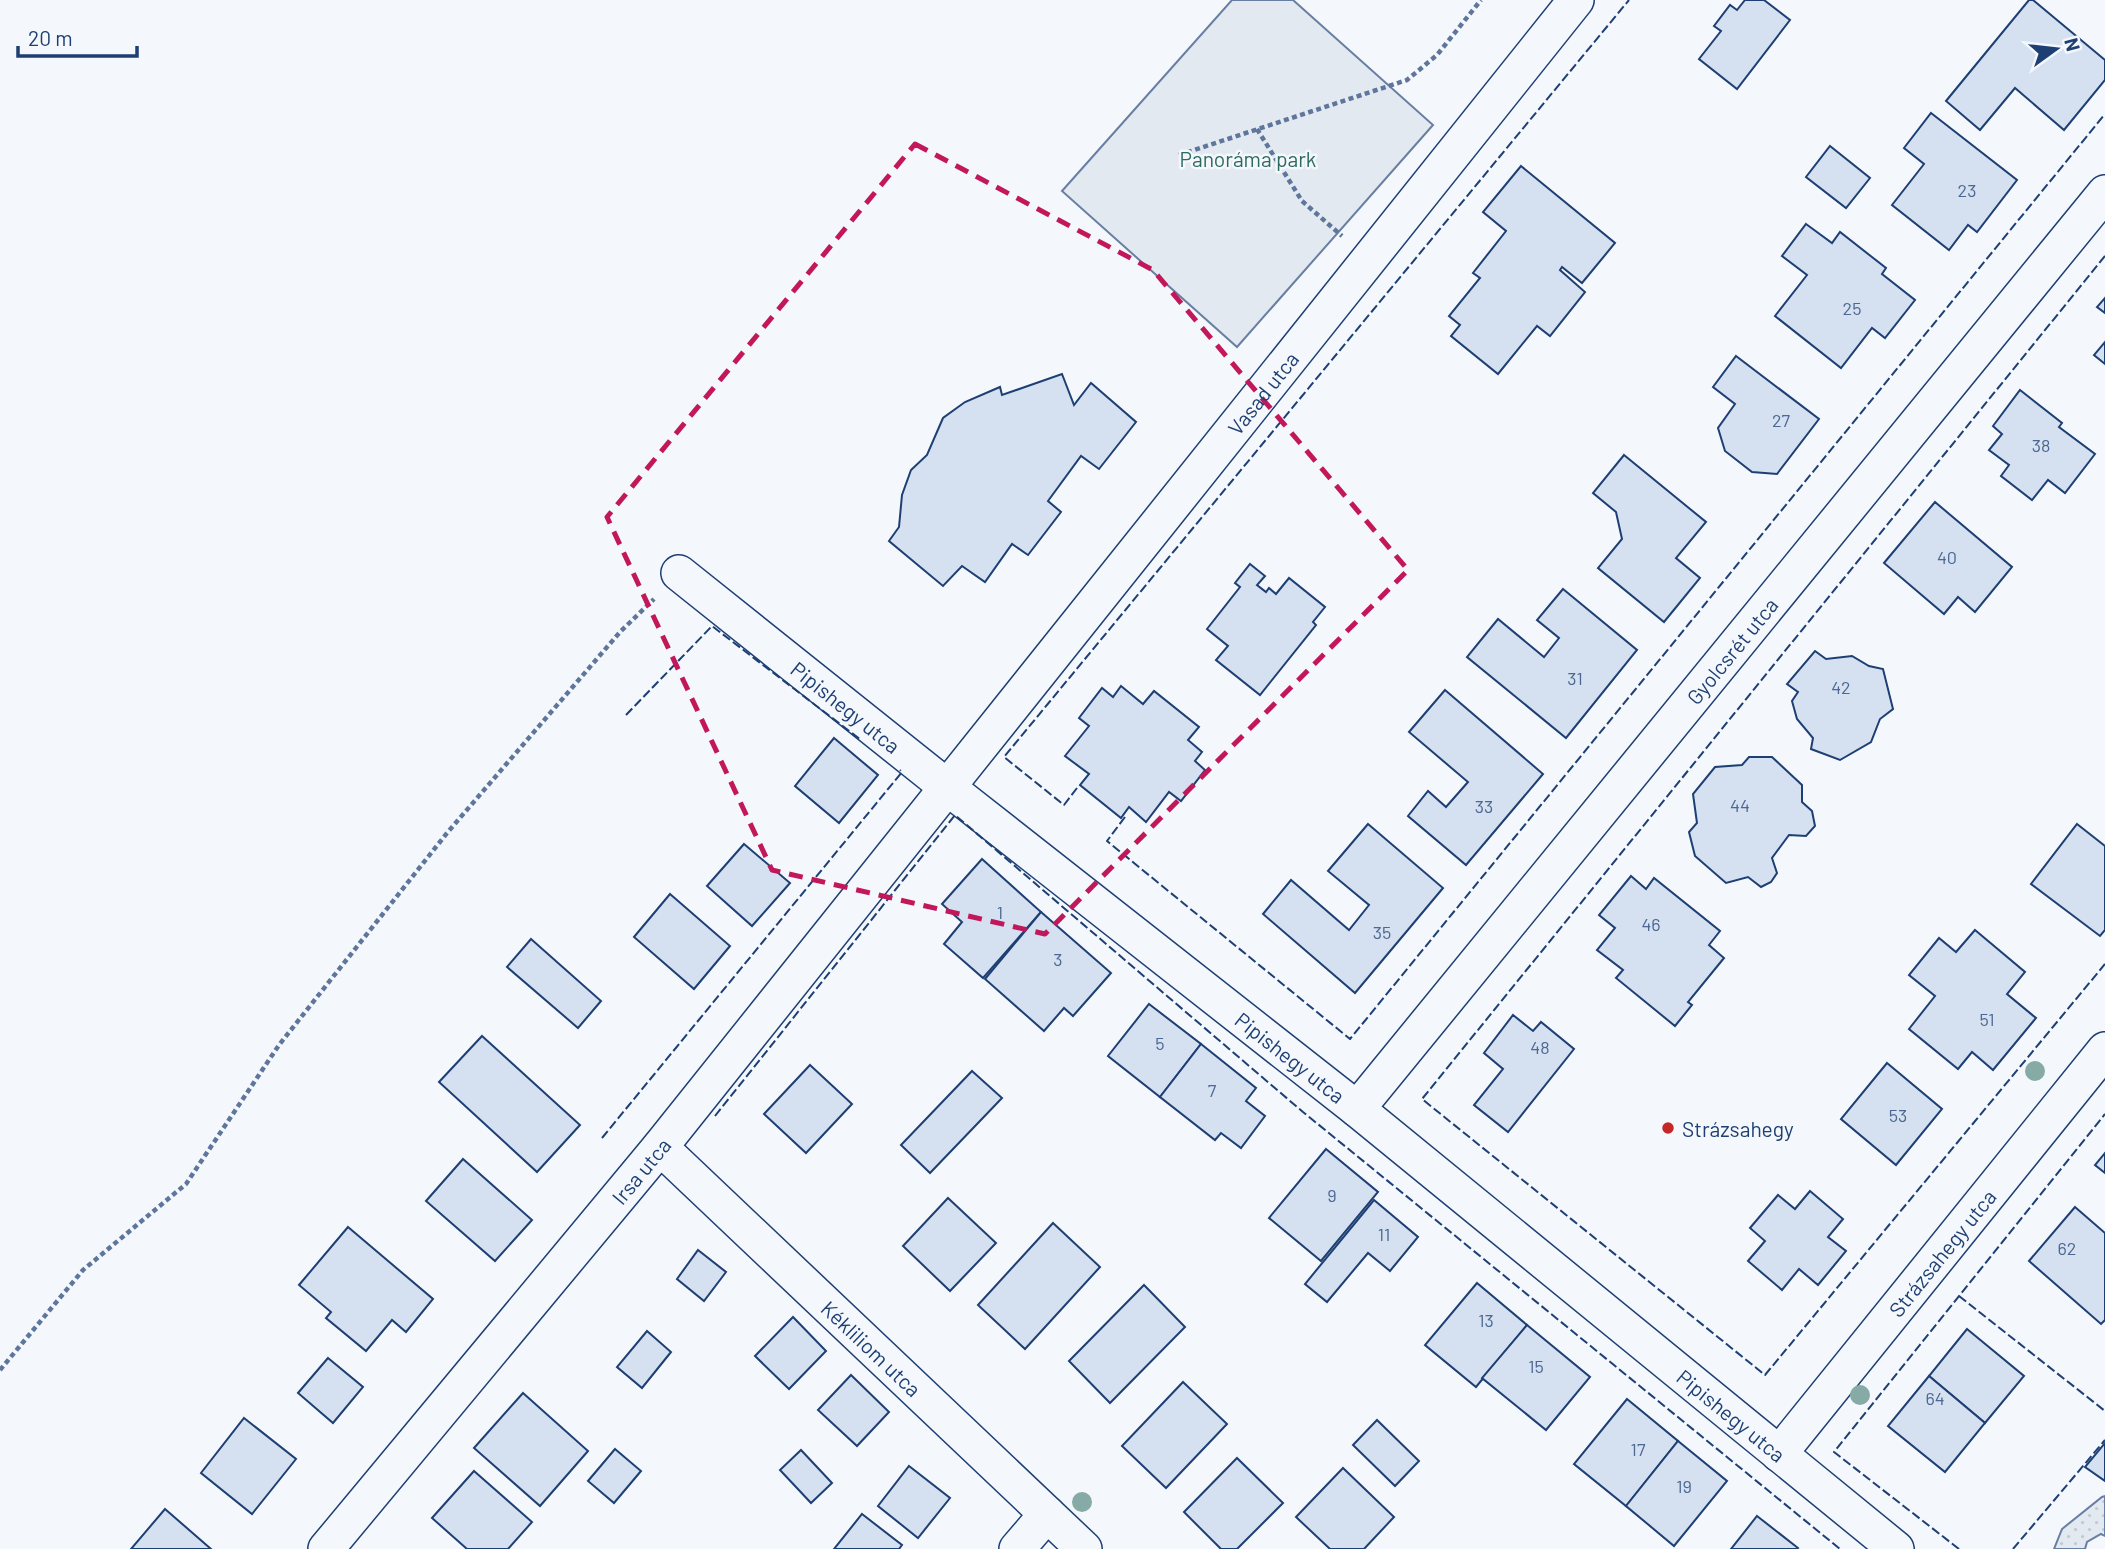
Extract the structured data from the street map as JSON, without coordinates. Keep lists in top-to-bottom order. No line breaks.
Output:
{"streets":{"street":["Vasad utca","Gyolcsrét utca","Pipishegy utca","Irsa utca","Strázsahegy utca","Kékliliom utca"]},"crossings":[["Vasad utca","Pipishegy utca"],["Vasad utca","Irsa utca"],["Gyolcsrét utca","Pipishegy utca"],["Pipishegy utca","Irsa utca"],["Pipishegy utca","Strázsahegy utca"],["Irsa utca","Kékliliom utca"]],"parks":["Panoráma park"],"places":["Strázsahegy"],"house_numbers":["23","25","27","38","40","31","42","44","33","1","46","35","3","51","5","48","7","53","9","11","62","13","15","64","17","19"],"scale_bar":"20 m","north":"right"}
